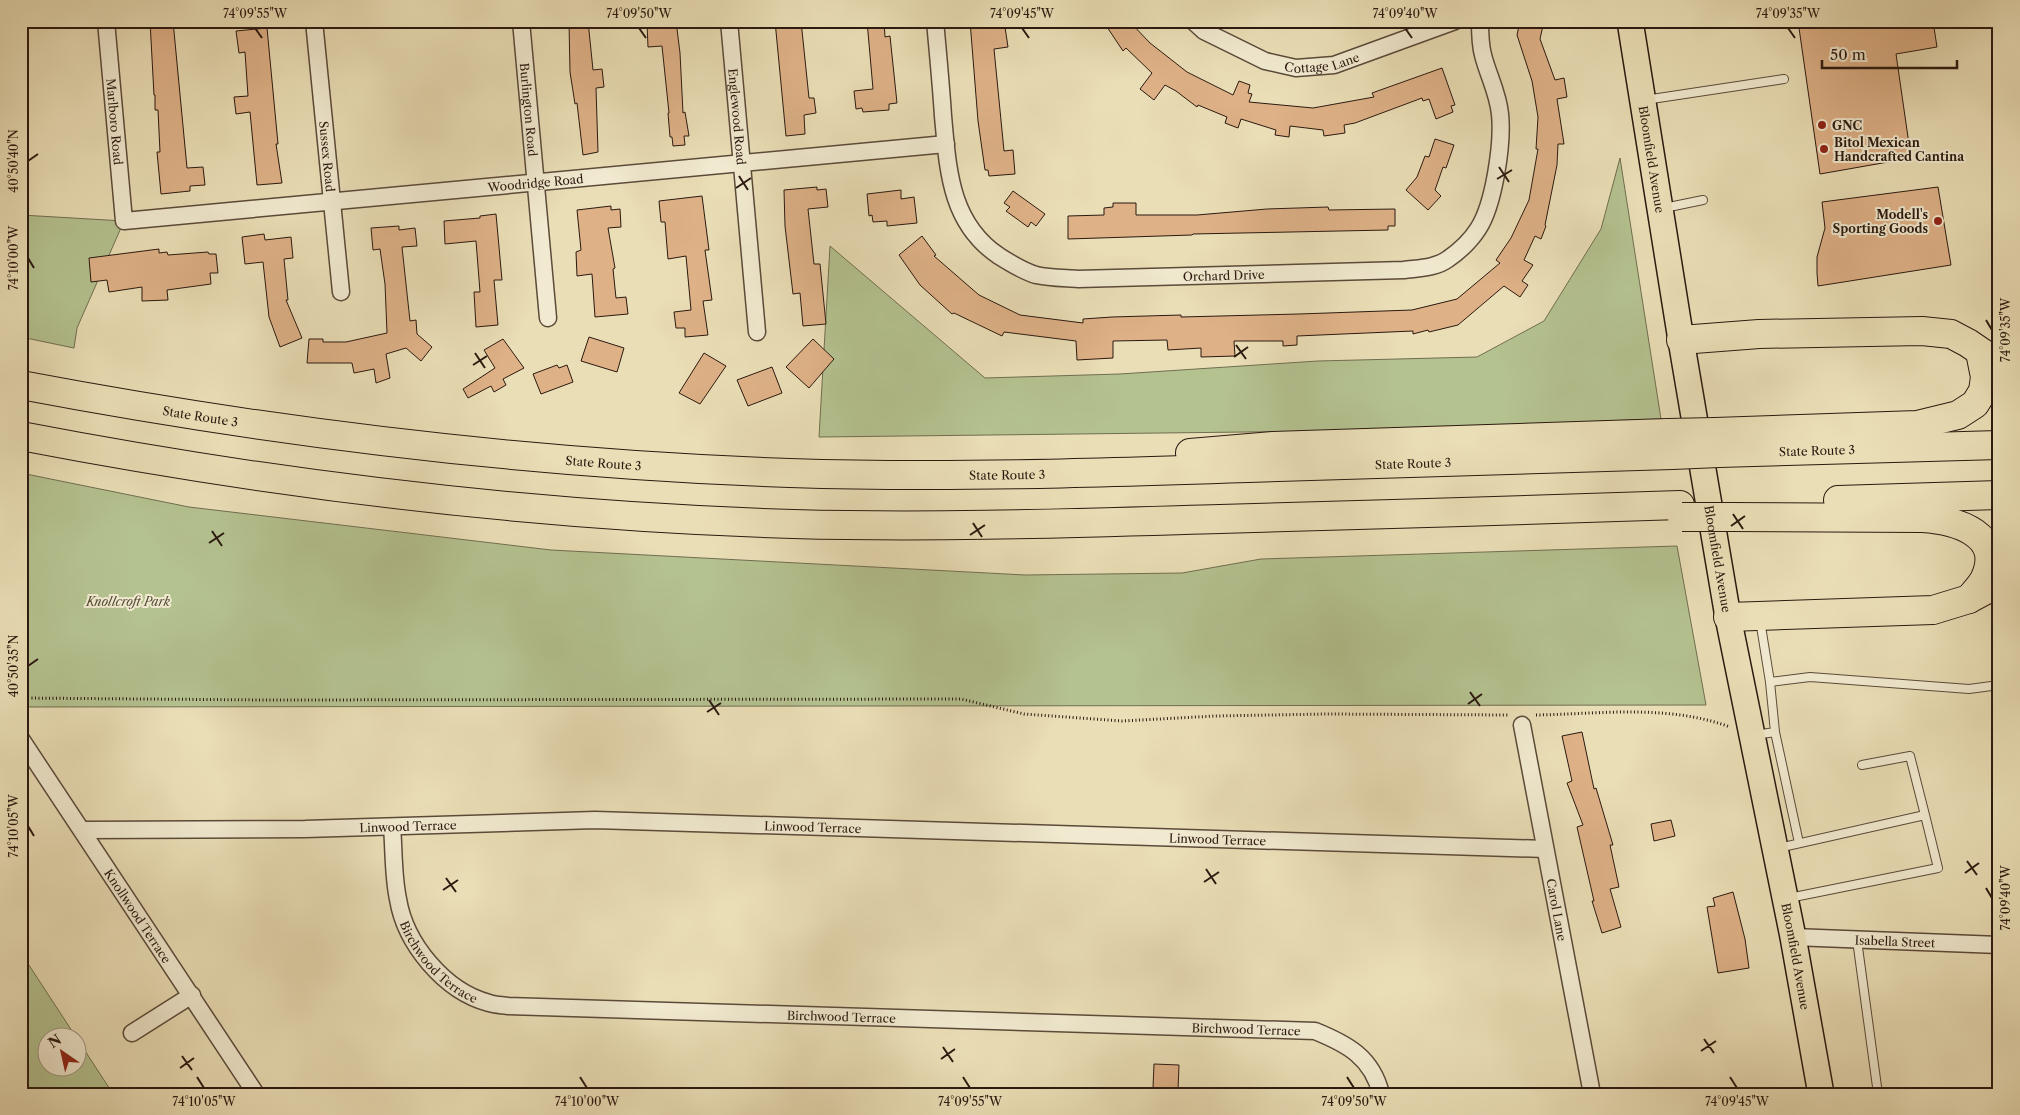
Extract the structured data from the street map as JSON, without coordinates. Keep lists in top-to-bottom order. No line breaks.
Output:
{"streets":{"highway":["State Route 3"],"main road":["Bloomfield Avenue"],"street":["Cottage Lane","Burlington Road","Englewood Road","Marlboro Road","Sussex Road","Woodridge Road","Orchard Drive","Linwood Terrace","Carol Lane","Knollwood Terrace","Isabella Street","Birchwood Terrace"]},"crossings":[["Burlington Road","Woodridge Road"],["Englewood Road","Woodridge Road"],["Marlboro Road","Woodridge Road"],["Sussex Road","Woodridge Road"],["Bloomfield Avenue","Isabella Street"],["Woodridge Road","Orchard Drive"],["Linwood Terrace","Carol Lane"],["Linwood Terrace","Knollwood Terrace"],["Linwood Terrace","Birchwood Terrace"]],"parks":["Knollcroft Park"],"places":["GNC","Bitol Mexican Handcrafted Cantina","Modell's Sporting Goods"],"scale_bar":"50 m","north":"top left","coordinates":["74°09'55\"W","74°09'50\"W","74°09'45\"W","74°09'40\"W","74°09'35\"W","40°50'40\"N","74°10'00\"W","40°50'35\"N","74°10'05\"W"]}
